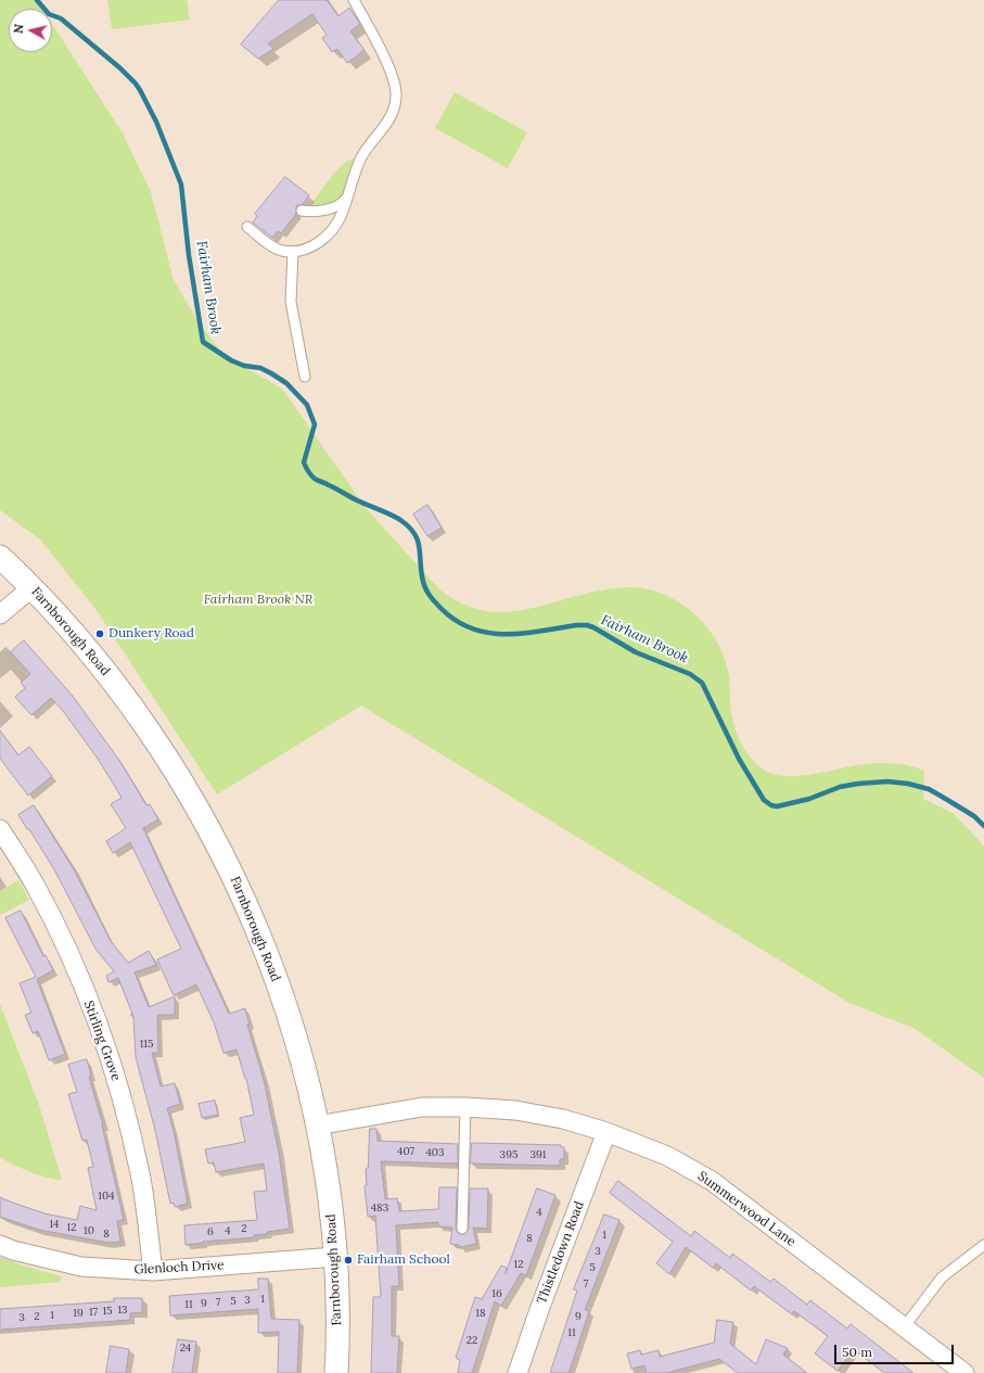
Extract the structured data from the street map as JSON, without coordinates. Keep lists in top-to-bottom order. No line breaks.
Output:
{"streets":{"street":["Farnborough Road","Stirling Grove","Summerwood Lane","Thistledown Road","Glenloch Drive"]},"crossings":[["Farnborough Road","Summerwood Lane"],["Farnborough Road","Glenloch Drive"],["Stirling Grove","Glenloch Drive"],["Summerwood Lane","Thistledown Road"]],"water":["Fairham Brook"],"parks":["Fairham Brook NR"],"places":["Dunkery Road","Fairham School"],"house_numbers":["115","407","403","395","391","104","483","4","14","12","2","10","4","6","8","1","8","3","12","5","7","16","1","3","5","7","9","11","13","15","17","19","18","1","2","9","3","11","22","24"],"scale_bar":"50 m","north":"left"}
